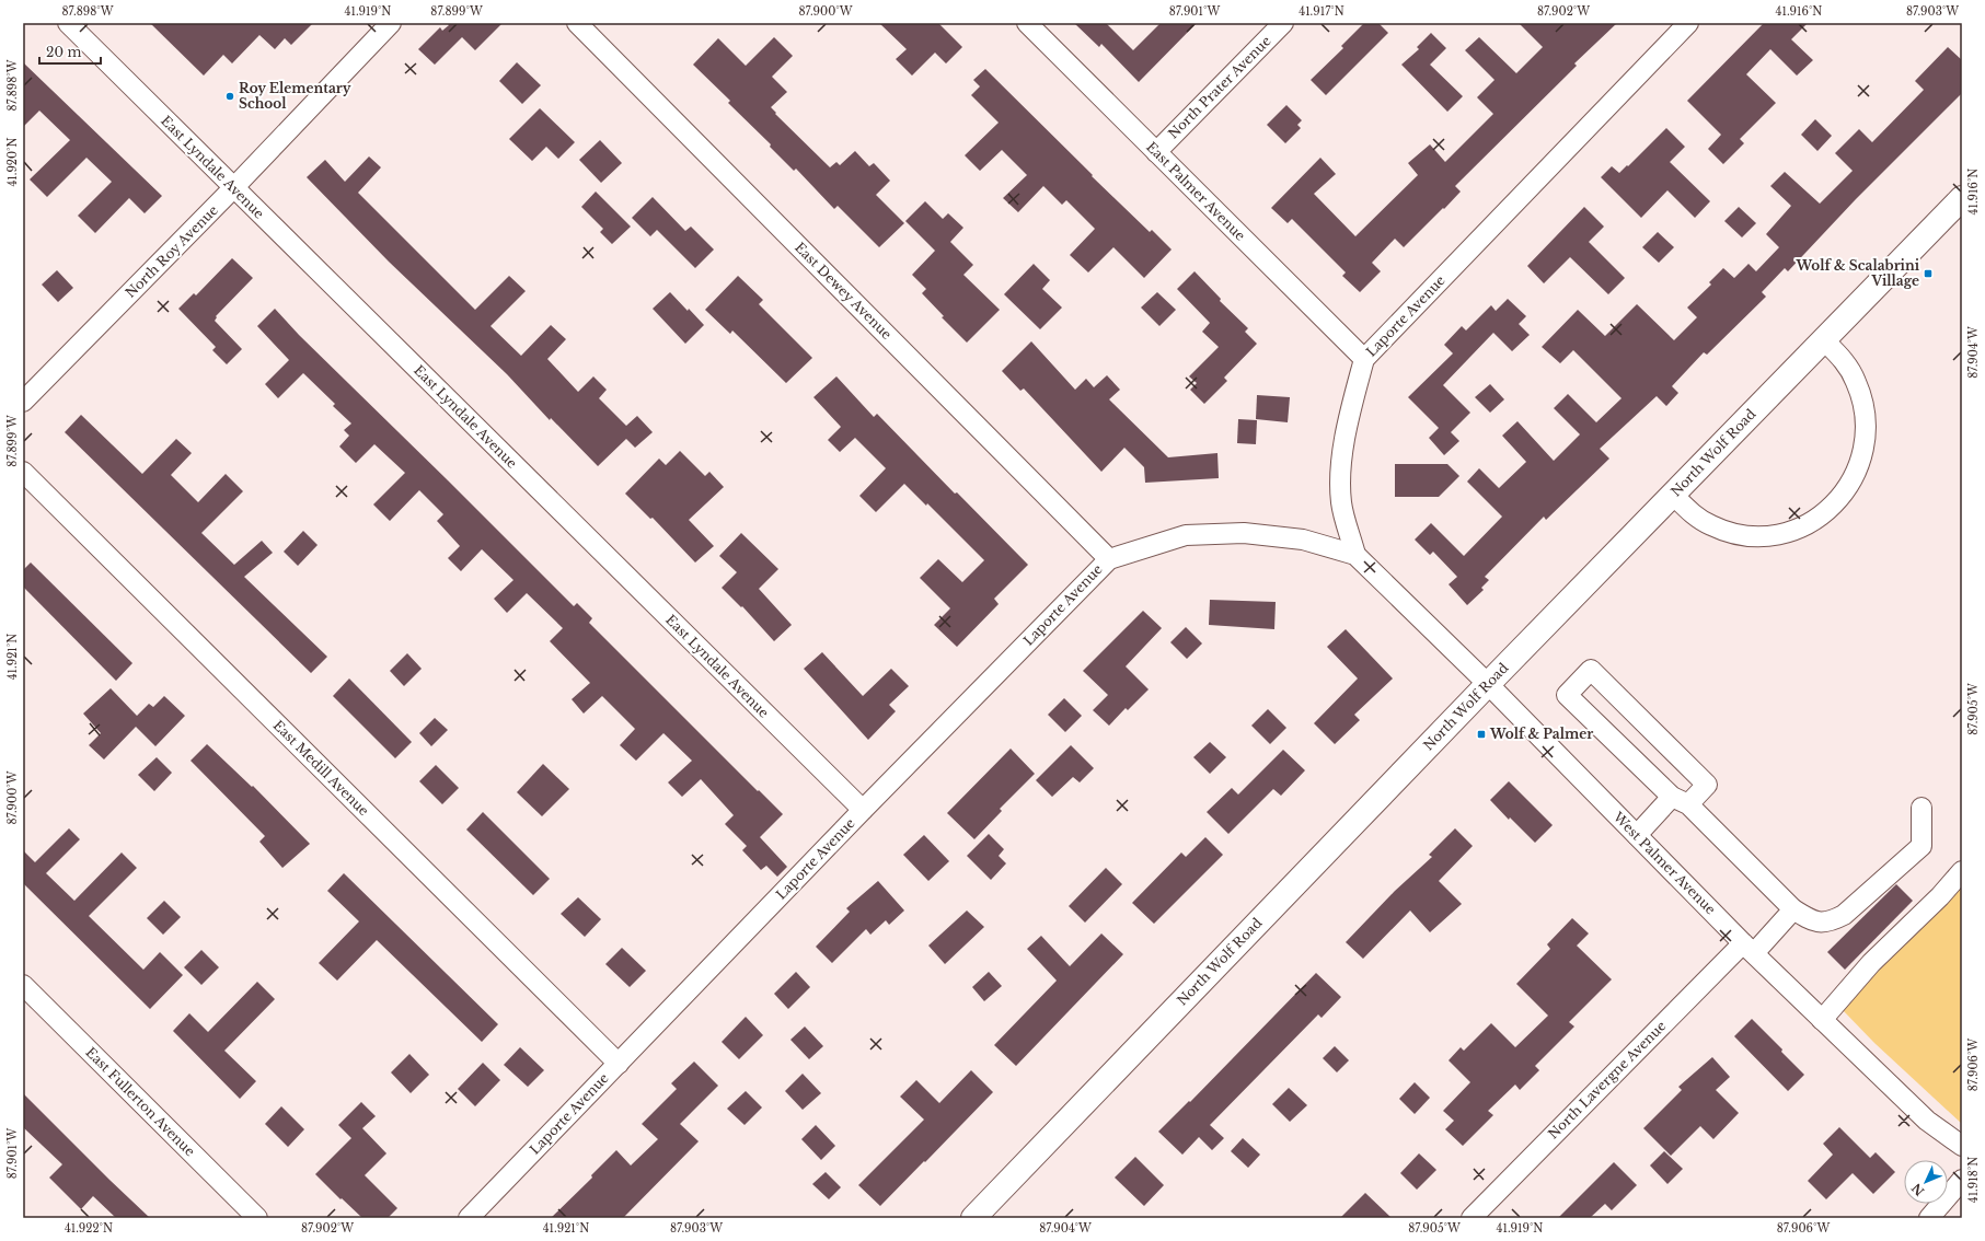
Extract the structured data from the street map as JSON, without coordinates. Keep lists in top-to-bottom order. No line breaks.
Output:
{"streets":{"main road":["North Wolf Road"],"street":["North Prater Avenue","East Lyndale Avenue","East Palmer Avenue","North Roy Avenue","East Dewey Avenue","Laporte Avenue","East Medill Avenue","West Palmer Avenue","North Lavergne Avenue","East Fullerton Avenue"]},"crossings":[["North Prater Avenue","East Palmer Avenue"],["East Lyndale Avenue","North Roy Avenue"],["East Lyndale Avenue","Laporte Avenue"],["East Palmer Avenue","Laporte Avenue"],["East Dewey Avenue","Laporte Avenue"],["Laporte Avenue","East Medill Avenue"],["North Wolf Road","West Palmer Avenue"],["West Palmer Avenue","North Lavergne Avenue"]],"places":{"other":["Roy Elementary School"],"transit":["Wolf & Scalabrini Village","Wolf & Palmer"]},"scale_bar":"20 m","north":"bottom left","coordinates":["87.898°W","41.919°N","87.899°W","87.900°W","87.901°W","41.917°N","87.902°W","41.916°N","87.903°W","41.920°N","87.904°W","41.921°N","87.905°W","87.906°W","41.918°N","41.922°N"]}
